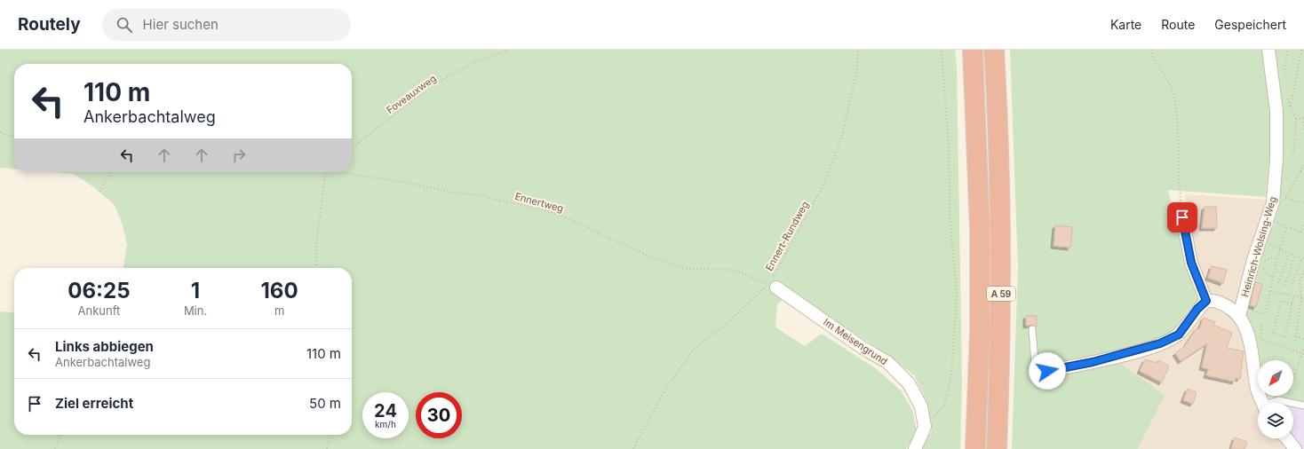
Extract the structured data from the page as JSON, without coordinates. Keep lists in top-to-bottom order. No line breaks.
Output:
{"streets":{"highway":["A 59"],"street":["Heinrich-Wolsing-Weg","Im Meisengrund"],"path":["Foveauxweg","Ennertweg","Ennert-Rundweg"]},"crossings":[["Ennertweg","Ennert-Rundweg"],["Ennertweg","Im Meisengrund"],["Ennert-Rundweg","Im Meisengrund"]],"north":"bottom left","page":{"header":"Routely","search":"Hier suchen","nav":["Karte","Route","Gespeichert"],"turn":["110 m","Ankerbachtalweg"],"eta":["06:25","Ankunft","1","Min.","160","m"],"list":[{"name":"Links abbiegen","note":"Ankerbachtalweg","value":"110 m"},{"name":"Ziel erreicht","value":"50 m"}],"speed":"24 km/h","limit":"30"}}
